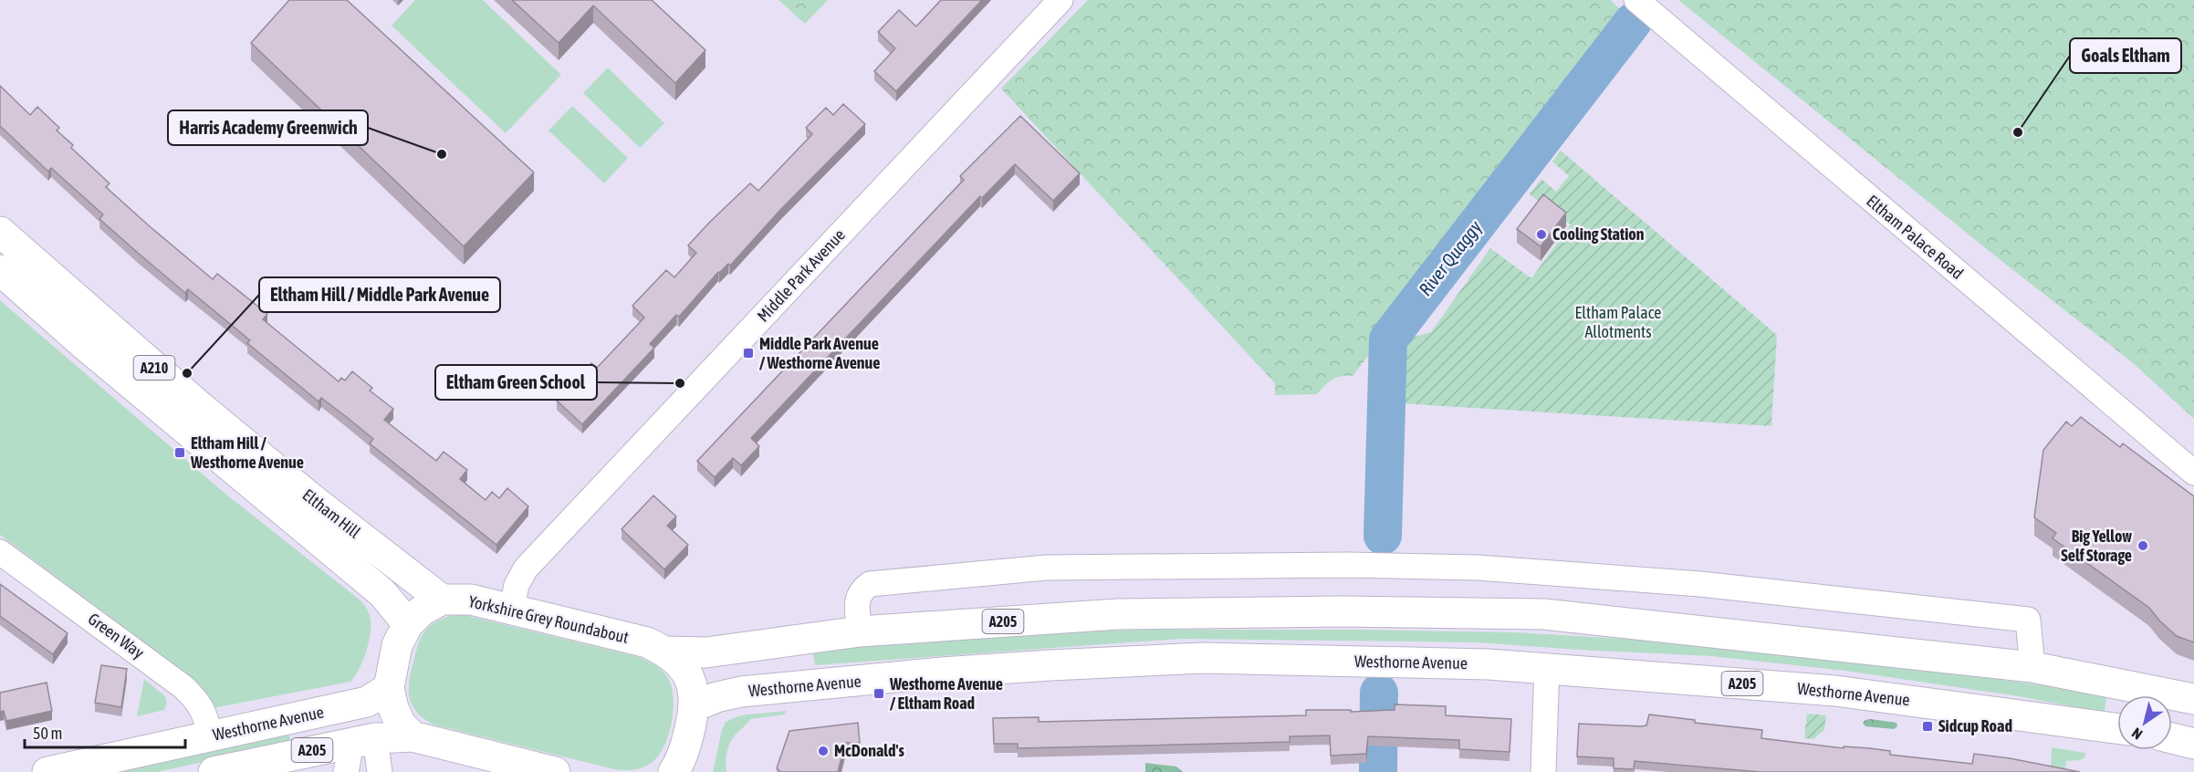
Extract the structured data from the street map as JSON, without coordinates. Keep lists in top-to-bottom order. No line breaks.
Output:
{"streets":{"main road":["A210","Eltham Hill","Yorkshire Grey Roundabout","A205","Westhorne Avenue"],"street":["Eltham Palace Road","Middle Park Avenue","Green Way"]},"crossings":[["Middle Park Avenue","Yorkshire Grey Roundabout"],["Eltham Hill","Yorkshire Grey Roundabout"],["Yorkshire Grey Roundabout","A205"],["Yorkshire Grey Roundabout","Westhorne Avenue"],["Green Way","Westhorne Avenue"]],"water":["River Quaggy"],"parks":["Eltham Palace Allotments"],"places":{"other":["Goals Eltham","Harris Academy Greenwich","Cooling Station","Eltham Hill / Middle Park Avenue","Eltham Green School","Big Yellow Self Storage","McDonald's"],"transit":["Middle Park Avenue / Westhorne Avenue","Eltham Hill / Westhorne Avenue","Westhorne Avenue / Eltham Road","Sidcup Road"]},"scale_bar":"50 m","north":"bottom left"}
